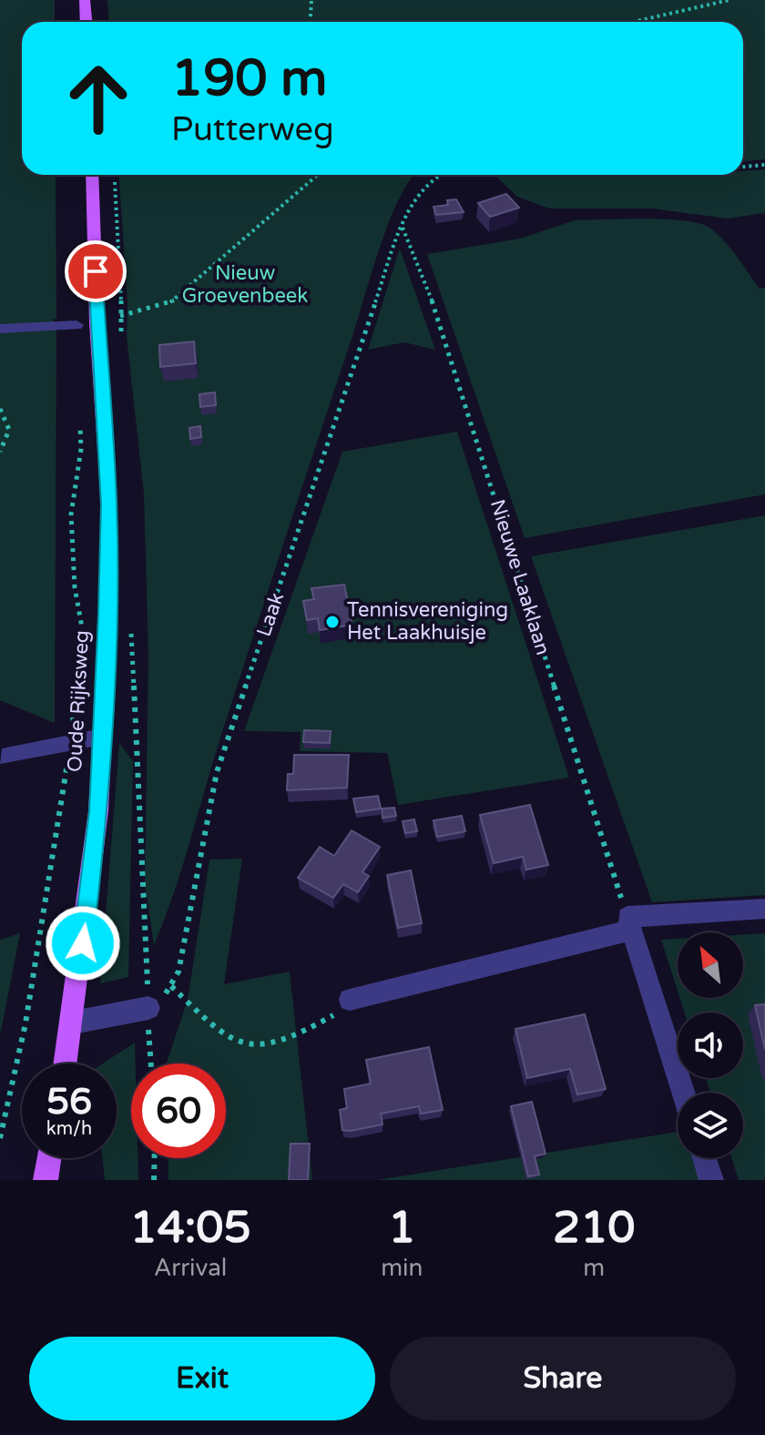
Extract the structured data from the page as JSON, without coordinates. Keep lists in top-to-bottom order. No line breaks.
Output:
{"streets":{"main road":["Oude Rijksweg"],"path":["Nieuwe Laaklaan","Laak"]},"crossings":[["Nieuwe Laaklaan","Laak"]],"parks":["Nieuw Groevenbeek"],"places":["Tennisvereniging Het Laakhuisje"],"north":"top left","page":{"turn":["190 m","Putterweg"],"speed":"56 km/h","limit":"60","eta":["14:05","Arrival","1","min","210","m"],"buttons":["Exit","Share"]}}
